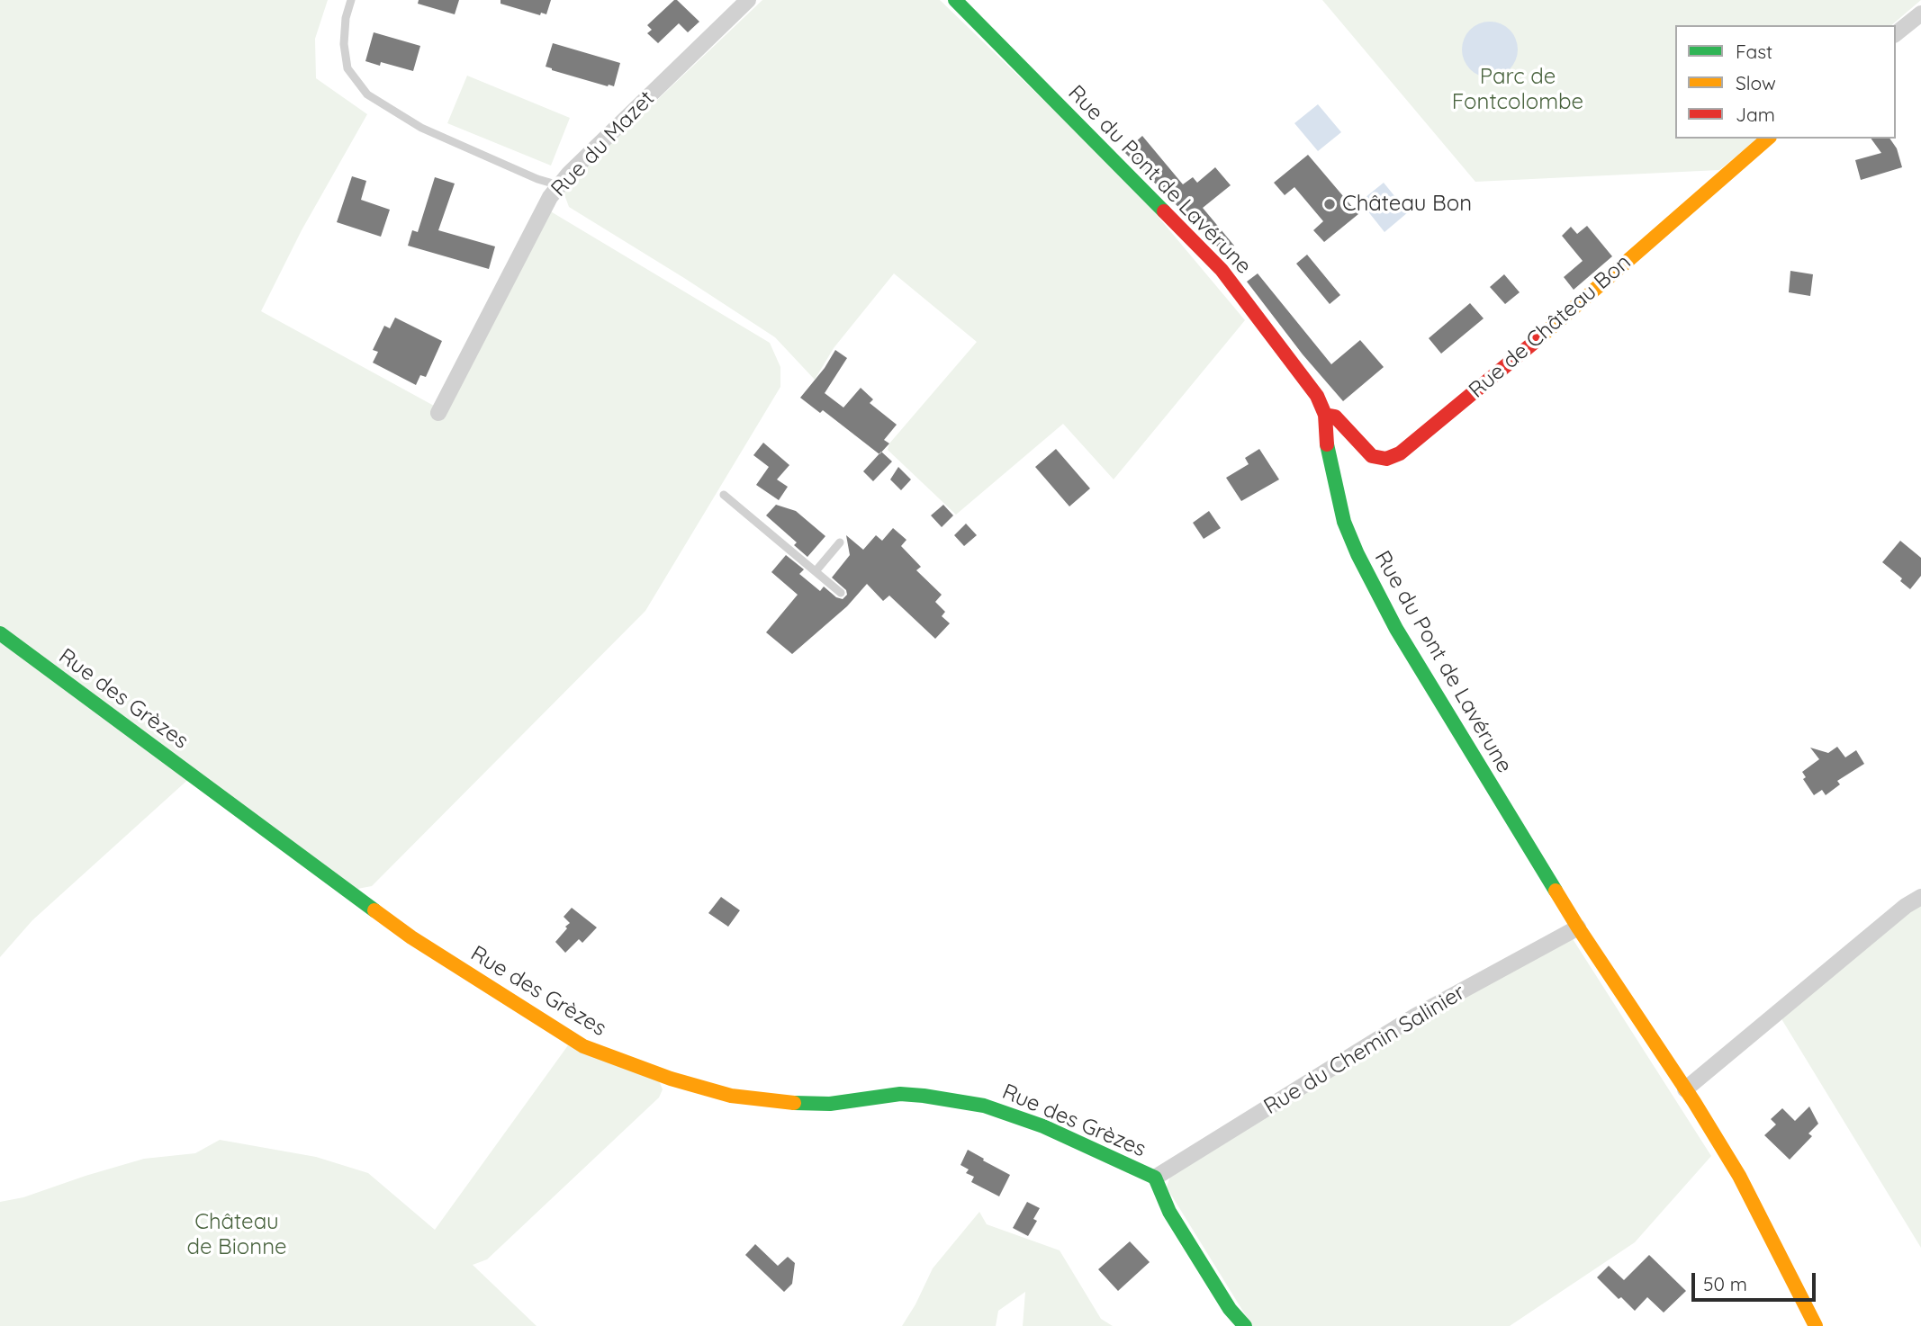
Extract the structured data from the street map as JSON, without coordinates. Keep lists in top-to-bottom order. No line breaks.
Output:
{"streets":{"street":["Rue du Mazet","Rue du Pont de Lavérune","Rue de Château Bon","Rue des Grèzes","Rue du Chemin Salinier"]},"crossings":[["Rue du Pont de Lavérune","Rue de Château Bon"],["Rue du Pont de Lavérune","Rue du Chemin Salinier"],["Rue des Grèzes","Rue du Chemin Salinier"]],"parks":["Parc de Fontcolombe","Château de Bionne"],"places":["Château Bon"],"legend":["Fast","Slow","Jam"],"scale_bar":"50 m"}
